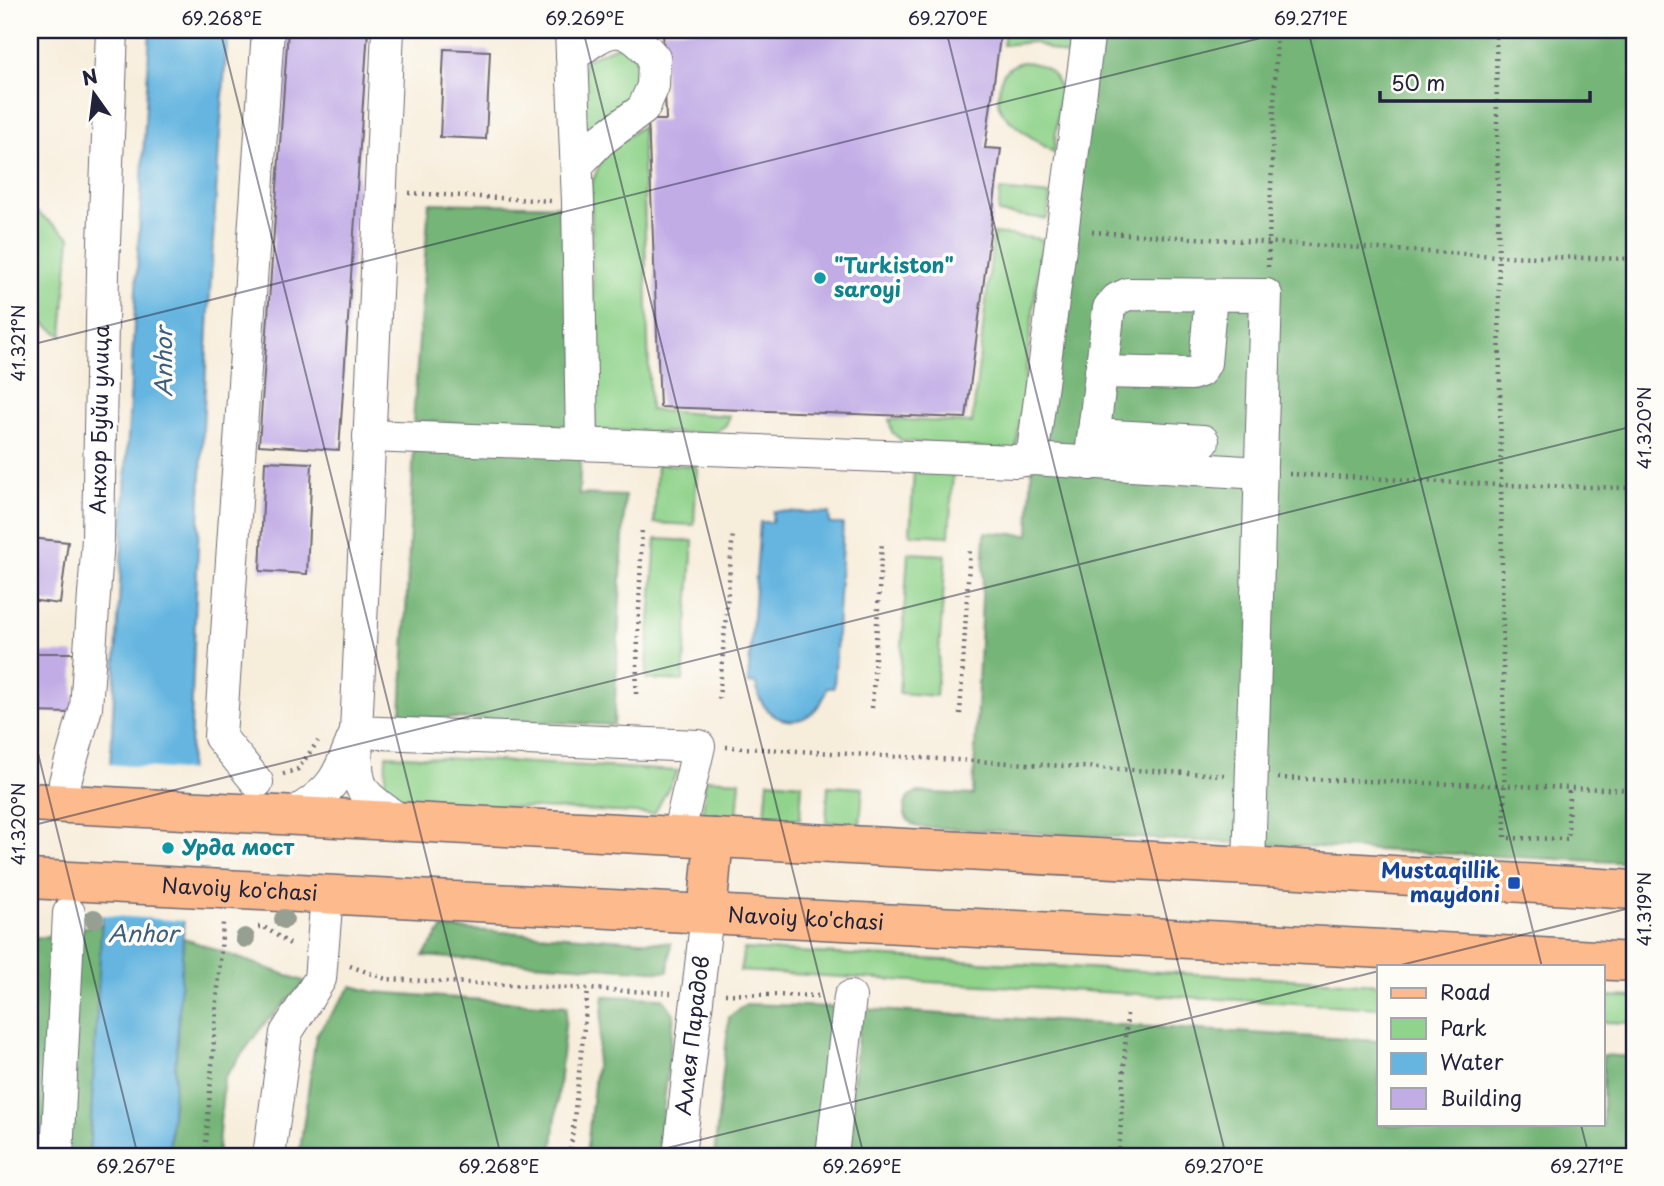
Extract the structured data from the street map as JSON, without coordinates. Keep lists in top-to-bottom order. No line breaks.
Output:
{"streets":{"main road":["Navoiy ko'chasi"],"street":["Анхор Буйи улица","Аллея Парадов"]},"crossings":[["Navoiy ko'chasi","Аллея Парадов"]],"water":["Anhor"],"places":{"other":["\"Turkiston\" saroyi","Урда мост"],"transit":["Mustaqillik maydoni"]},"legend":["Road","Park","Water","Building"],"scale_bar":"50 m","north":"top","coordinates":["69.268°E","69.269°E","69.270°E","69.271°E","41.321°N","41.320°N","41.319°N","69.267°E"]}
